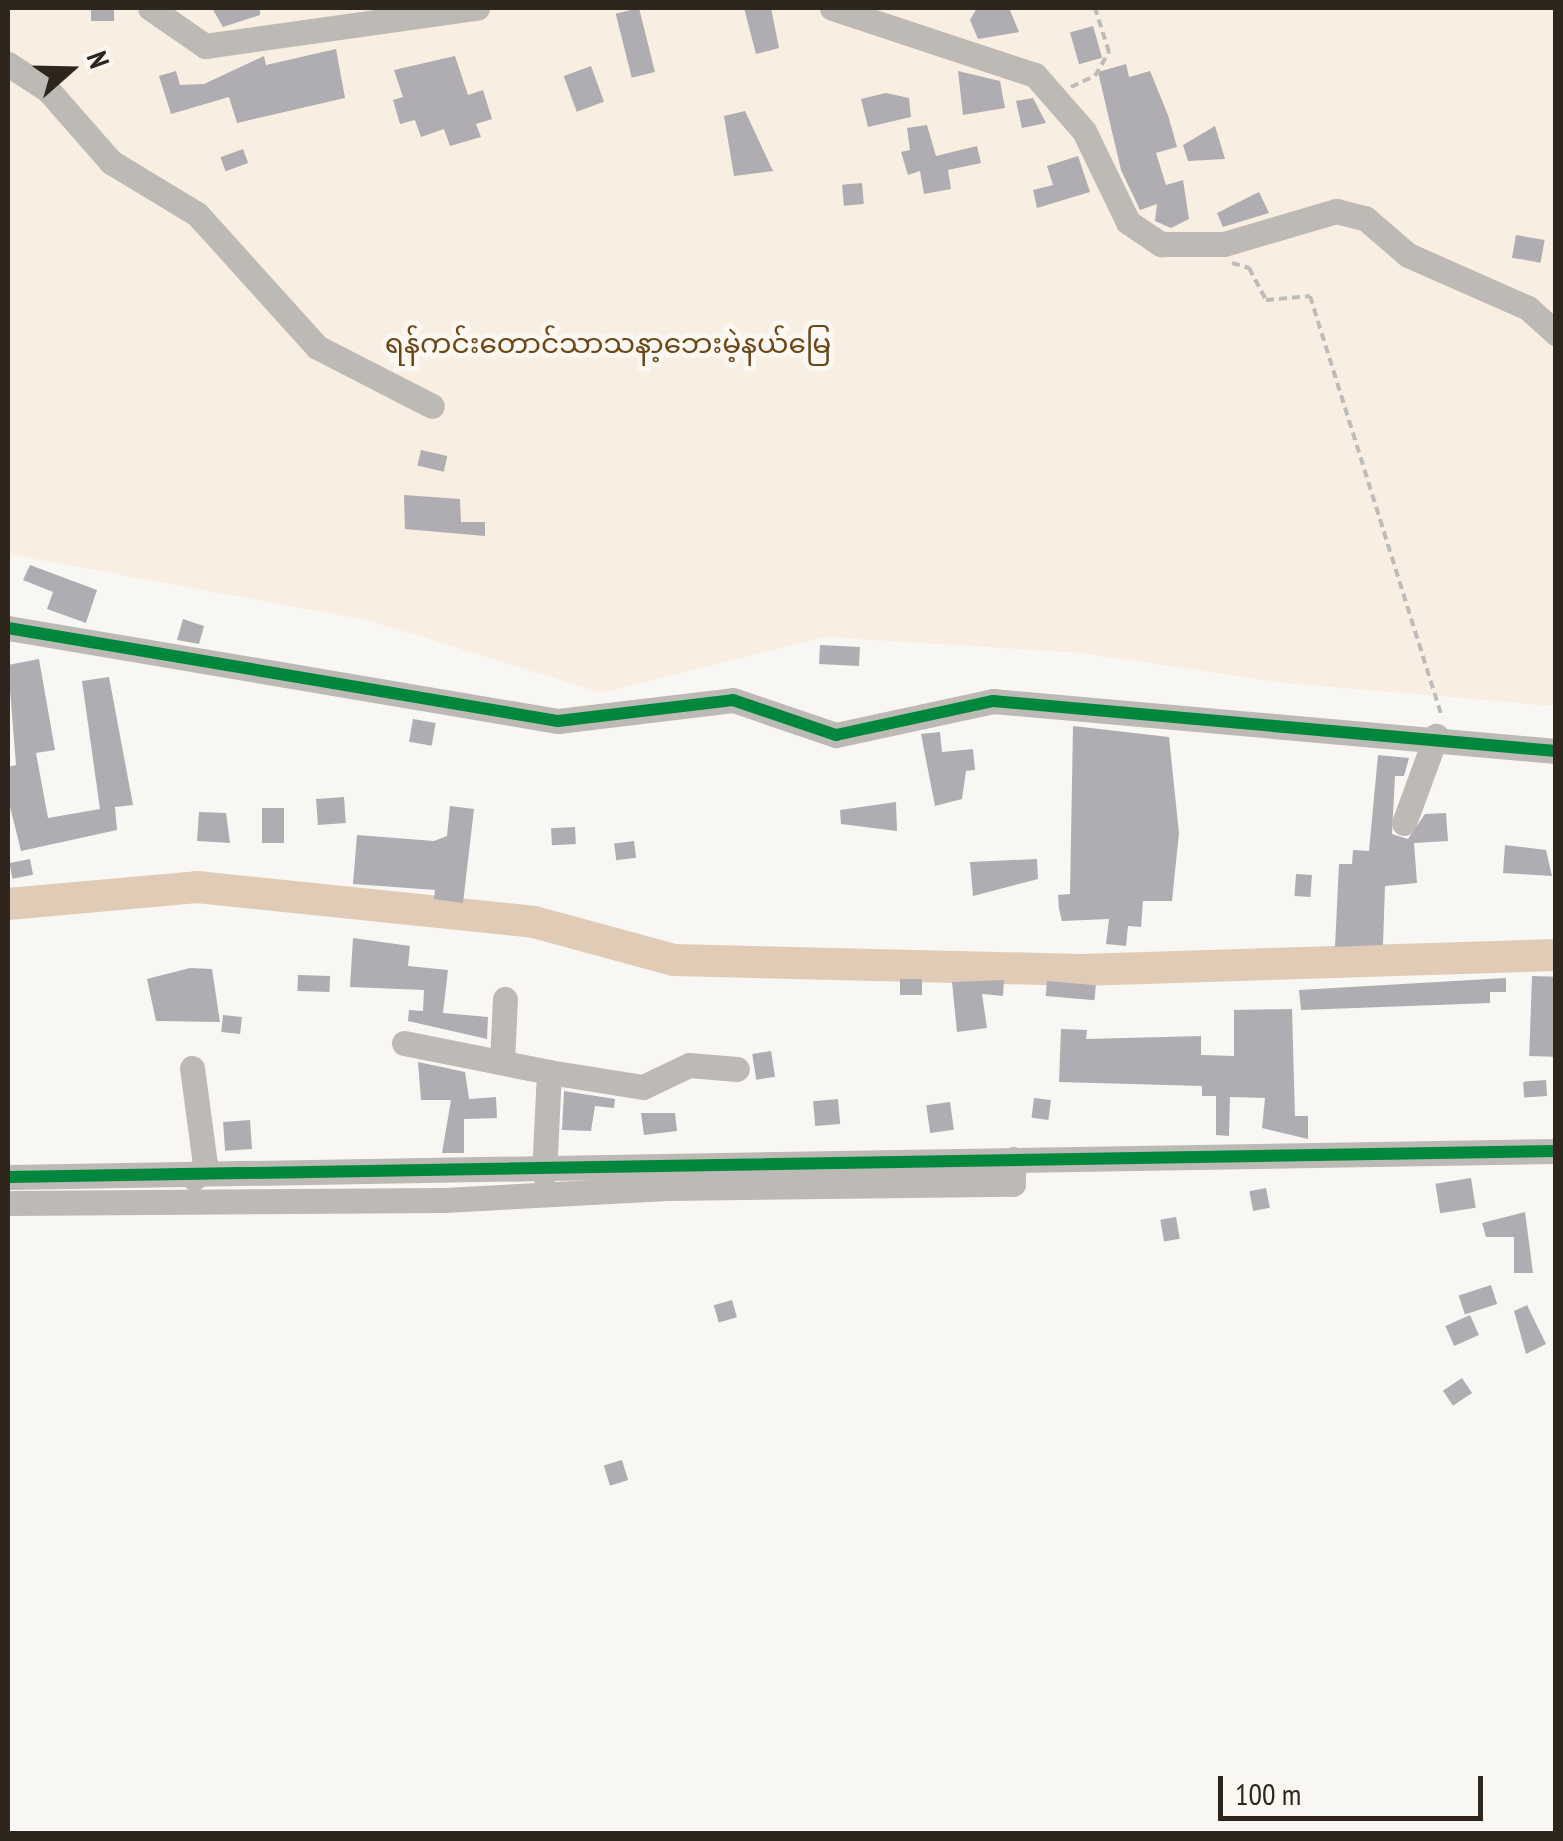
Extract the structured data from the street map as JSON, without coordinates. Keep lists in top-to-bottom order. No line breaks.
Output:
{"parks":["ရန်ကင်းတောင်သာသနာ့ဘေးမဲ့နယ်မြေ"],"scale_bar":"100 m","north":"right"}
